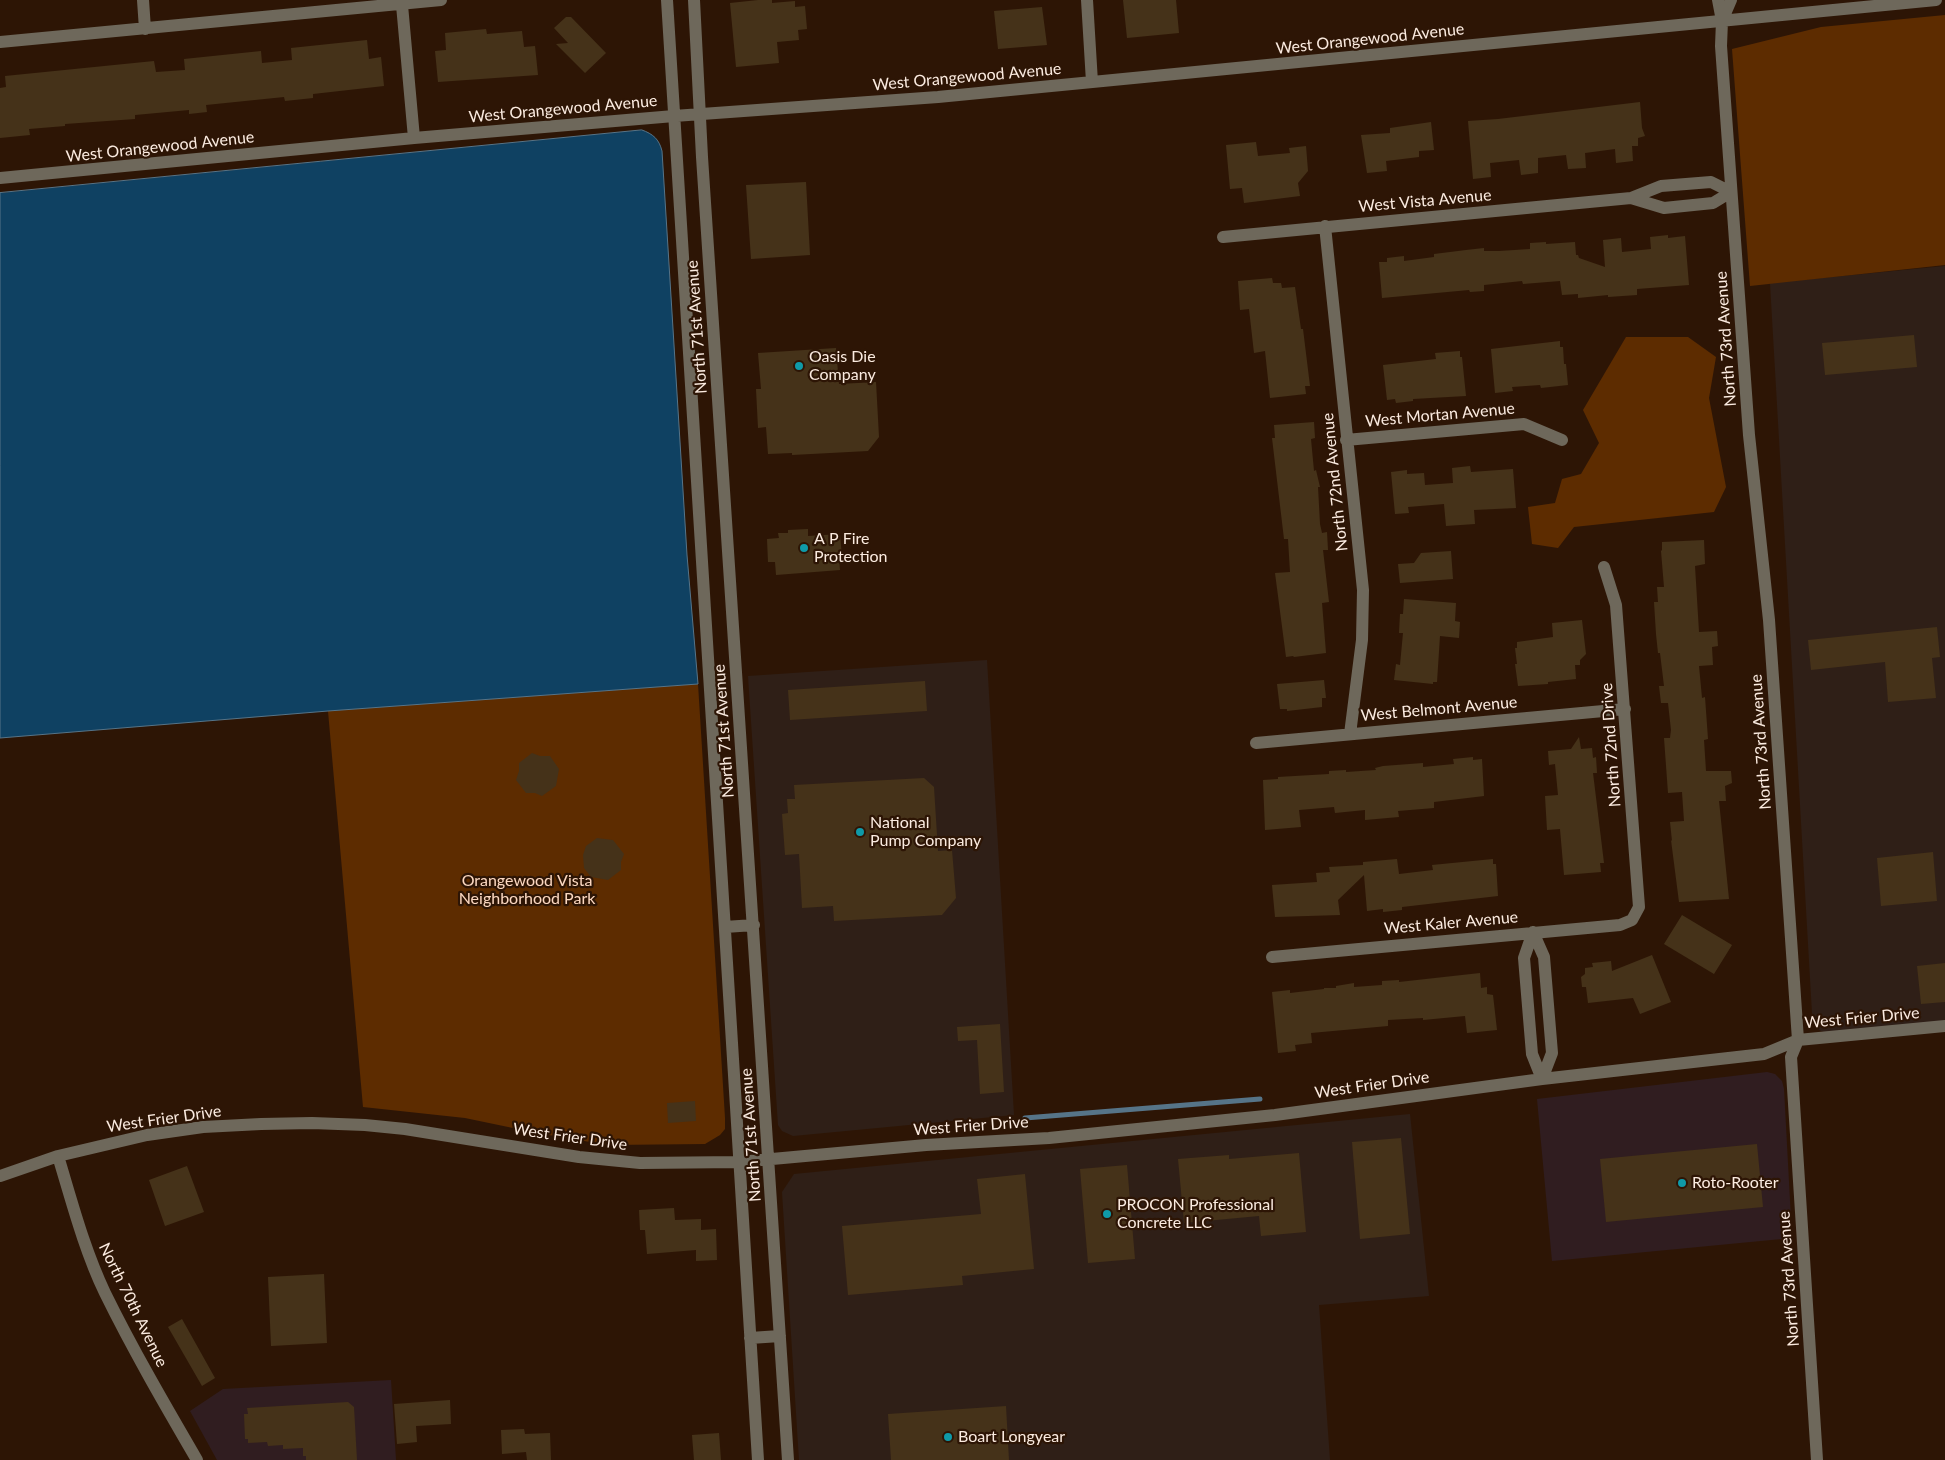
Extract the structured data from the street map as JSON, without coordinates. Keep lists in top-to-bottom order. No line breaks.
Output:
{"streets":{"street":["West Orangewood Avenue","West Vista Avenue","North 71st Avenue","North 73rd Avenue","West Mortan Avenue","North 72nd Avenue","West Belmont Avenue","North 72nd Drive","West Kaler Avenue","West Frier Drive","North 70th Avenue"]},"crossings":[["West Orangewood Avenue","North 71st Avenue"],["West Orangewood Avenue","North 73rd Avenue"],["West Vista Avenue","North 73rd Avenue"],["West Vista Avenue","North 72nd Avenue"],["North 71st Avenue","West Frier Drive"],["North 73rd Avenue","West Frier Drive"],["West Mortan Avenue","North 72nd Avenue"],["North 72nd Avenue","West Belmont Avenue"],["West Belmont Avenue","North 72nd Drive"],["North 72nd Drive","West Kaler Avenue"],["West Frier Drive","North 70th Avenue"]],"parks":["Orangewood Vista Neighborhood Park"],"places":["Oasis Die Company","A P Fire Protection","National Pump Company","Roto-Rooter","PROCON Professional Concrete LLC","Boart Longyear"]}
